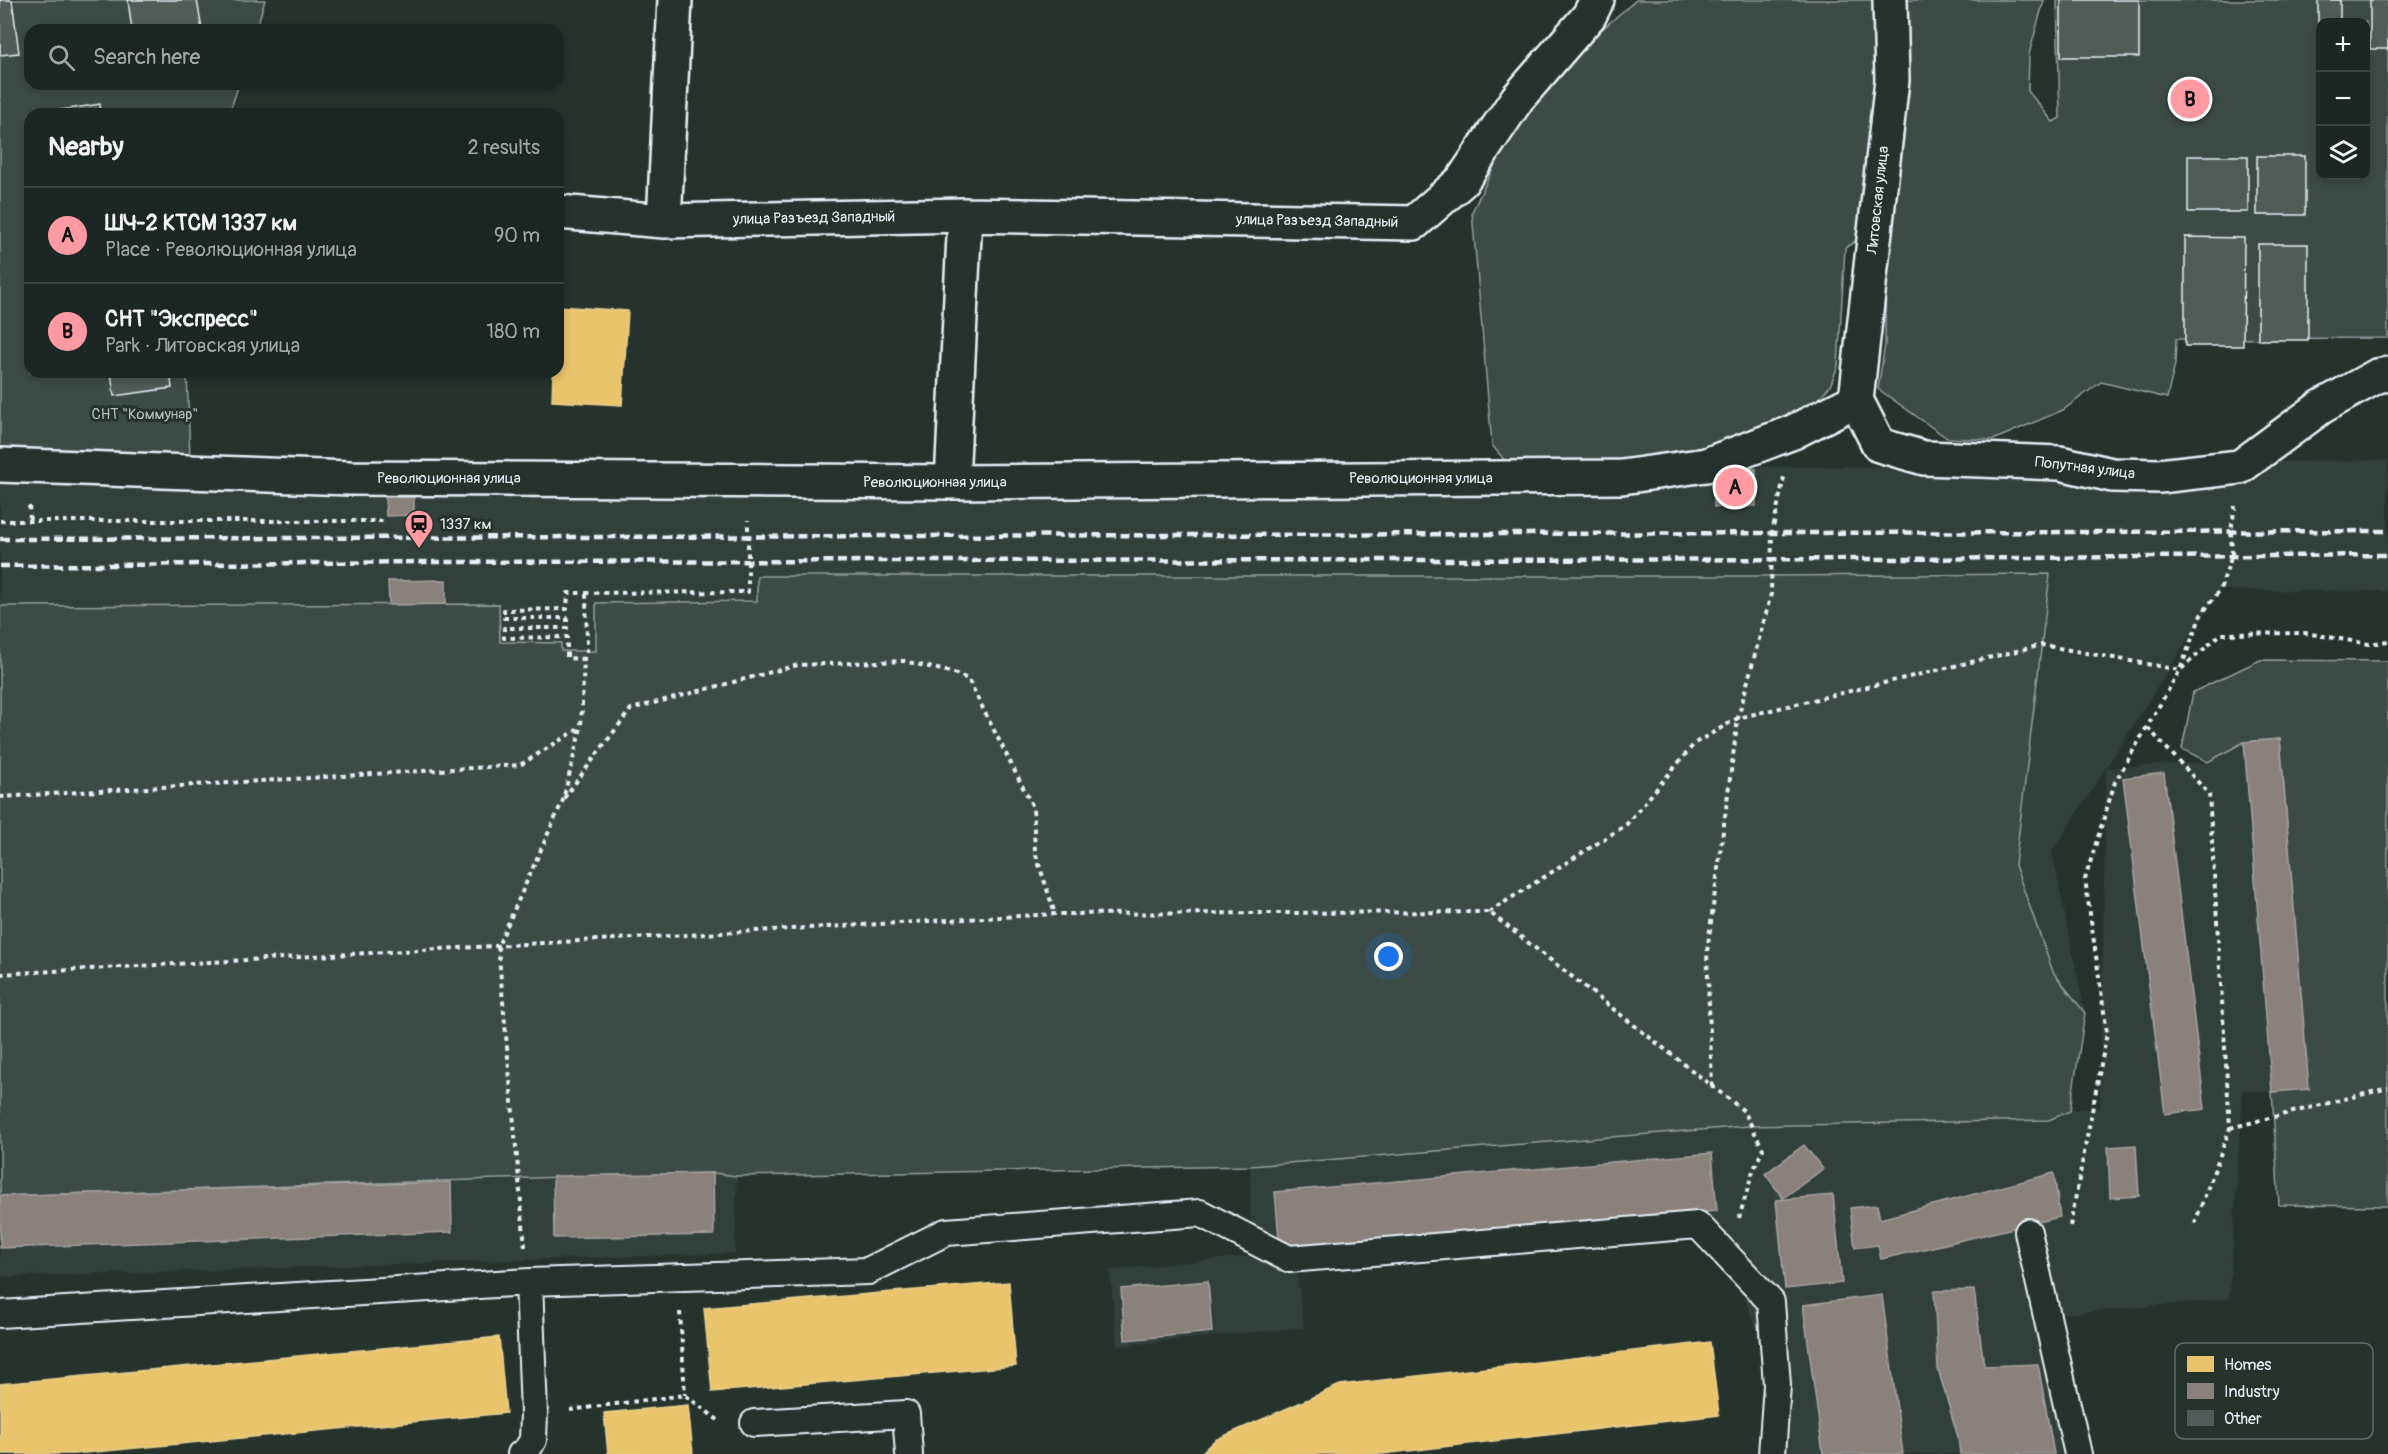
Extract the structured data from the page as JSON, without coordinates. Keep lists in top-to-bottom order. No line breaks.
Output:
{"streets":{"street":["Литовская улица","улица Разъезд Западный","Попутная улица","Революционная улица"]},"crossings":[["Литовская улица","Попутная улица"],["Литовская улица","Революционная улица"],["Попутная улица","Революционная улица"]],"parks":["СНТ \"Коммунар\""],"places":{"station":["1337 км"]},"legend":["Homes","Industry","Other"],"page":{"map_buttons":["+","−"],"search":"Search here","pins":["B","A"],"heading":["Nearby","2 results"],"list":[{"mark":"A","name":"ШЧ-2 КТСМ 1337 км","note":"Place · Революционная улица","value":"90 m"},{"mark":"B","name":"СНТ \"Экспресс\"","note":"Park · Литовская улица","value":"180 m"}]}}
